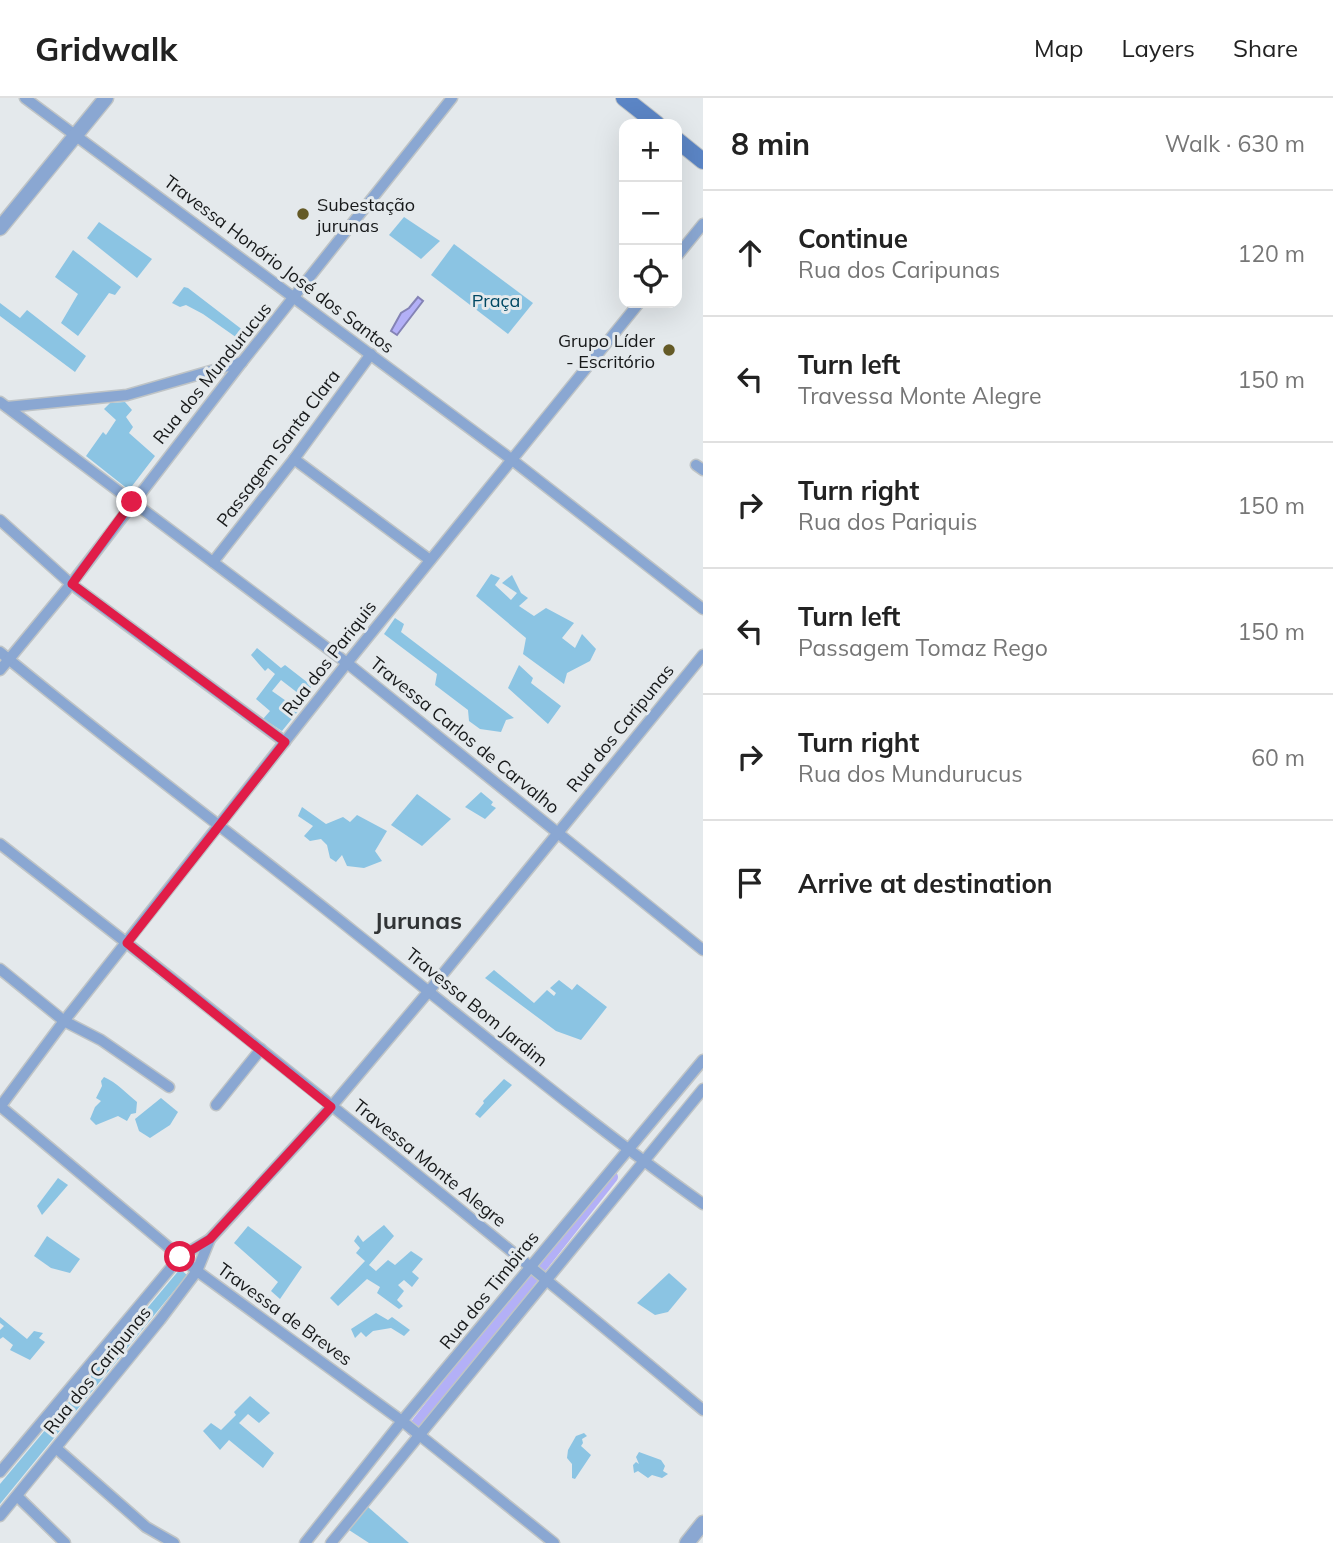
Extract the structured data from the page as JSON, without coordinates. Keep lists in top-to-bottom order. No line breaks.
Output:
{"streets":{"street":["Travessa Honório José dos Santos","Rua dos Mundurucus","Passagem Santa Clara","Rua dos Pariquis","Rua dos Caripunas","Travessa Carlos de Carvalho","Travessa Bom Jardim","Travessa Monte Alegre","Rua dos Timbiras","Travessa de Breves"]},"crossings":[["Travessa Honório José dos Santos","Rua dos Mundurucus"],["Travessa Honório José dos Santos","Passagem Santa Clara"],["Travessa Honório José dos Santos","Rua dos Pariquis"],["Rua dos Mundurucus","Travessa Carlos de Carvalho"],["Rua dos Mundurucus","Travessa Bom Jardim"],["Passagem Santa Clara","Travessa Carlos de Carvalho"],["Rua dos Pariquis","Travessa Carlos de Carvalho"],["Rua dos Pariquis","Travessa Bom Jardim"],["Rua dos Pariquis","Travessa Monte Alegre"],["Rua dos Pariquis","Travessa de Breves"],["Rua dos Caripunas","Travessa Carlos de Carvalho"],["Rua dos Caripunas","Travessa Bom Jardim"],["Rua dos Caripunas","Travessa Monte Alegre"],["Rua dos Caripunas","Travessa de Breves"],["Travessa Bom Jardim","Rua dos Timbiras"],["Travessa Monte Alegre","Rua dos Timbiras"],["Rua dos Timbiras","Travessa de Breves"]],"districts":["Jurunas"],"parks":["Praça"],"places":["Subestação jurunas","Grupo Líder - Escritório"],"page":{"header":"Gridwalk","nav":["Map","Layers","Share"],"heading":["8 min","Walk · 630 m"],"map_buttons":["+","−"],"list":[["Continue","Rua dos Caripunas","120 m"],["Turn left","Travessa Monte Alegre","150 m"],["Turn right","Rua dos Pariquis","150 m"],["Turn left","Passagem Tomaz Rego","150 m"],["Turn right","Rua dos Mundurucus","60 m"],"Arrive at destination"]}}
